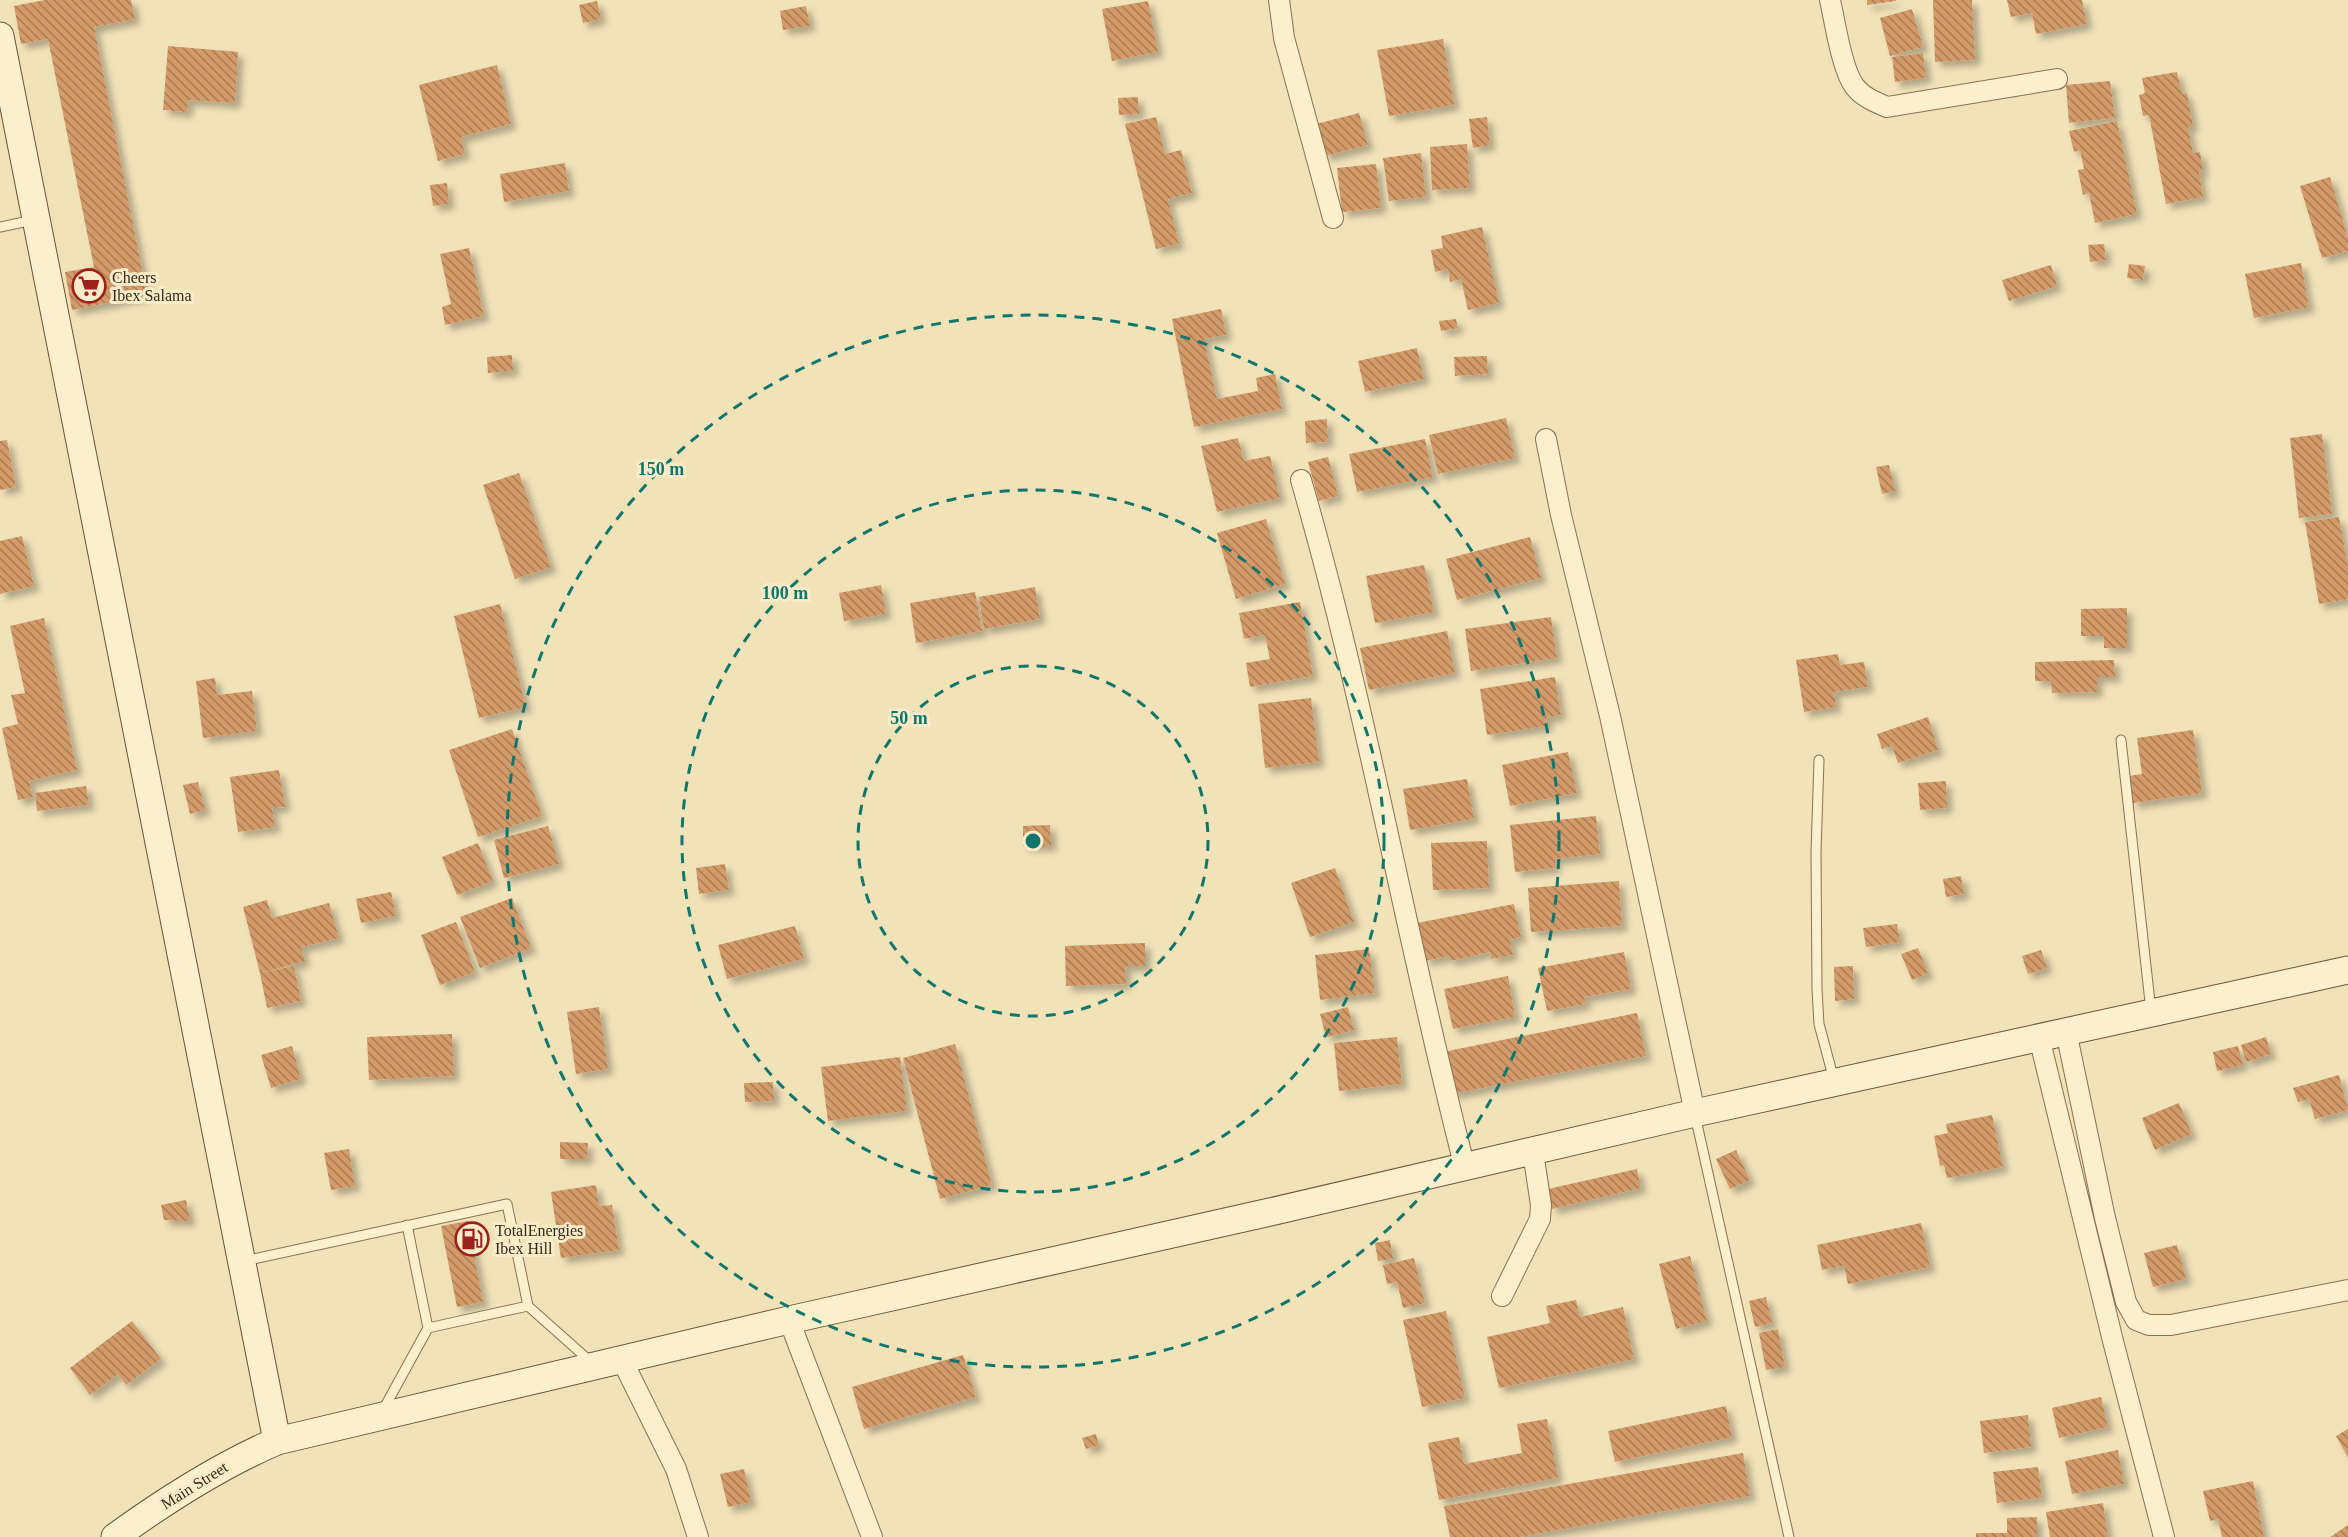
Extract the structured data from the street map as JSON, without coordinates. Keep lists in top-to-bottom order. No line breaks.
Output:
{"streets":{"main road":["Main Street"]},"places":{"supermarket":["Cheers Ibex Salama"],"fuel station":["TotalEnergies Ibex Hill"]},"rings":["150 m","100 m","50 m"]}
